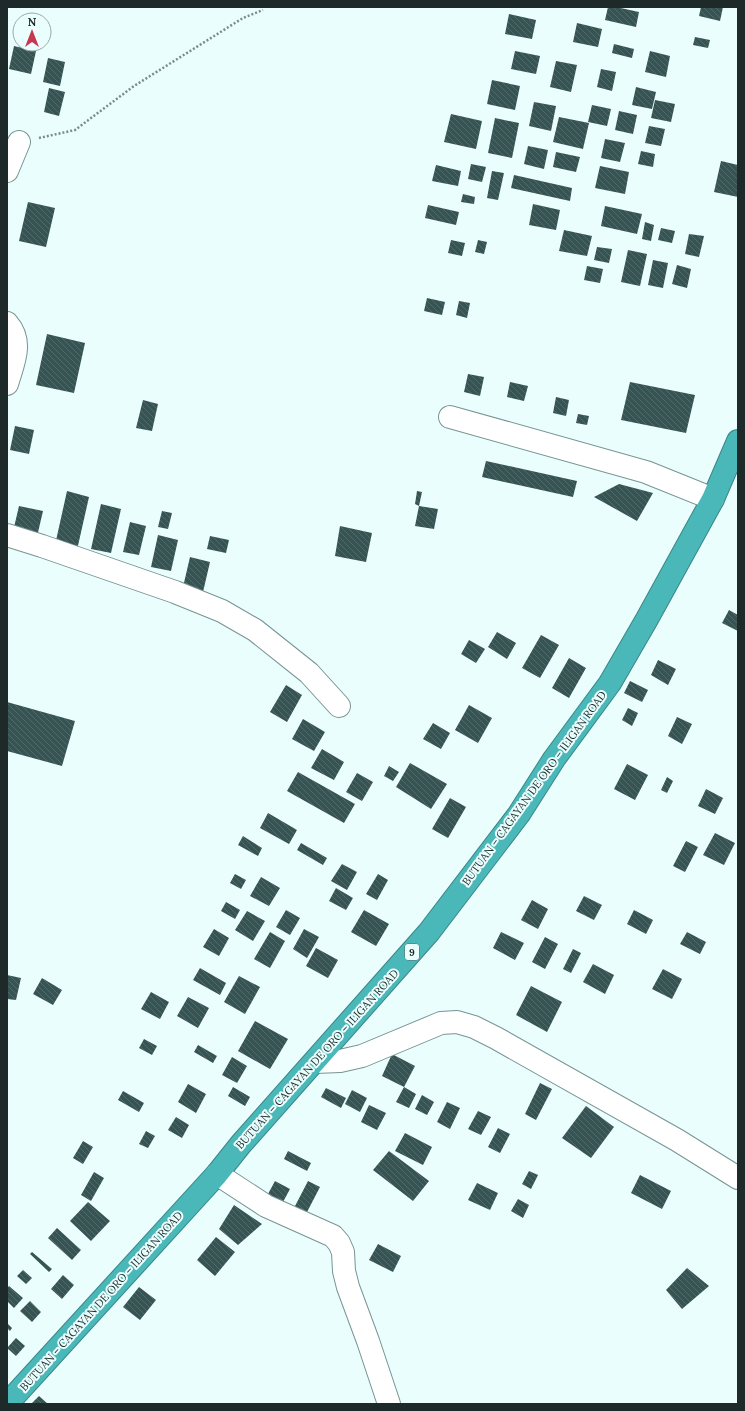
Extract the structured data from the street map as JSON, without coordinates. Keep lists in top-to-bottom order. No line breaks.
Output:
{"streets":{"highway":["BUTUAN – CAGAYAN DE ORO – ILIGAN ROAD","9"]},"north":"top"}
